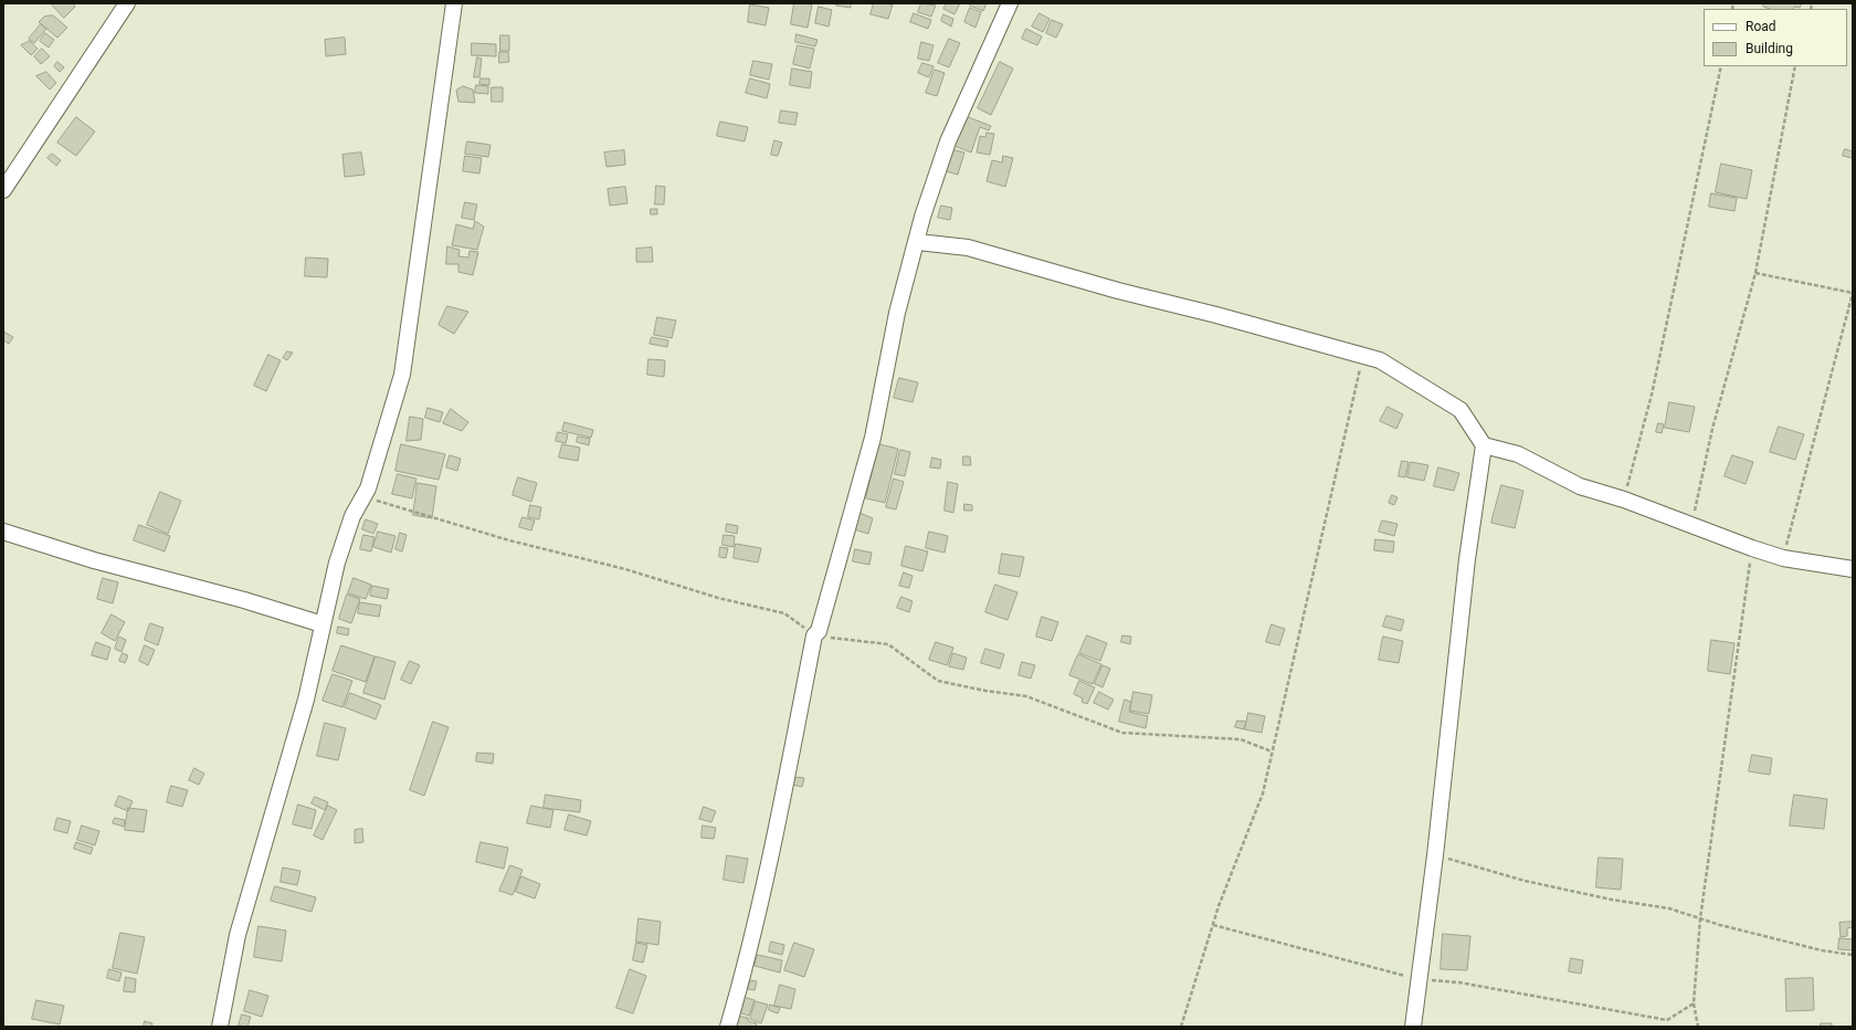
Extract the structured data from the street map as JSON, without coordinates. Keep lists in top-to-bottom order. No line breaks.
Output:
{"legend":["Road","Building"]}
